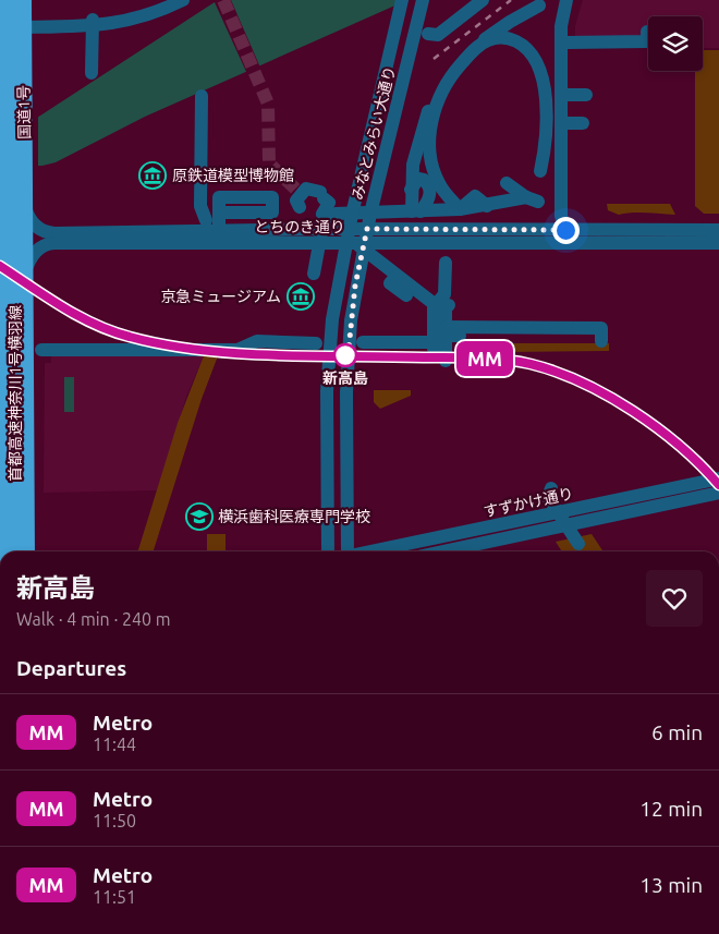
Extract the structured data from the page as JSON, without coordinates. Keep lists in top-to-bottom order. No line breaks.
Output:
{"streets":{"highway":["国道1号","首都高速神奈川1号横羽線"],"street":["みなとみらい大通り","とちのき通り","すずかけ通り"]},"crossings":[["国道1号","とちのき通り"],["みなとみらい大通り","とちのき通り"]],"places":{"museum":["原鉄道模型博物館","京急ミュージアム"],"other":["新高島"],"school or university":["横浜歯科医療専門学校"]},"lines":["metro line MM"],"page":{"on_map":"MM","heading":[["新高島","Walk · 4 min · 240 m"],"Departures"],"list":[{"mark":"MM","name":"Metro","note":"11:44","value":"6 min"},{"mark":"MM","name":"Metro","note":"11:50","value":"12 min"},{"mark":"MM","name":"Metro","note":"11:51","value":"13 min"}]}}
